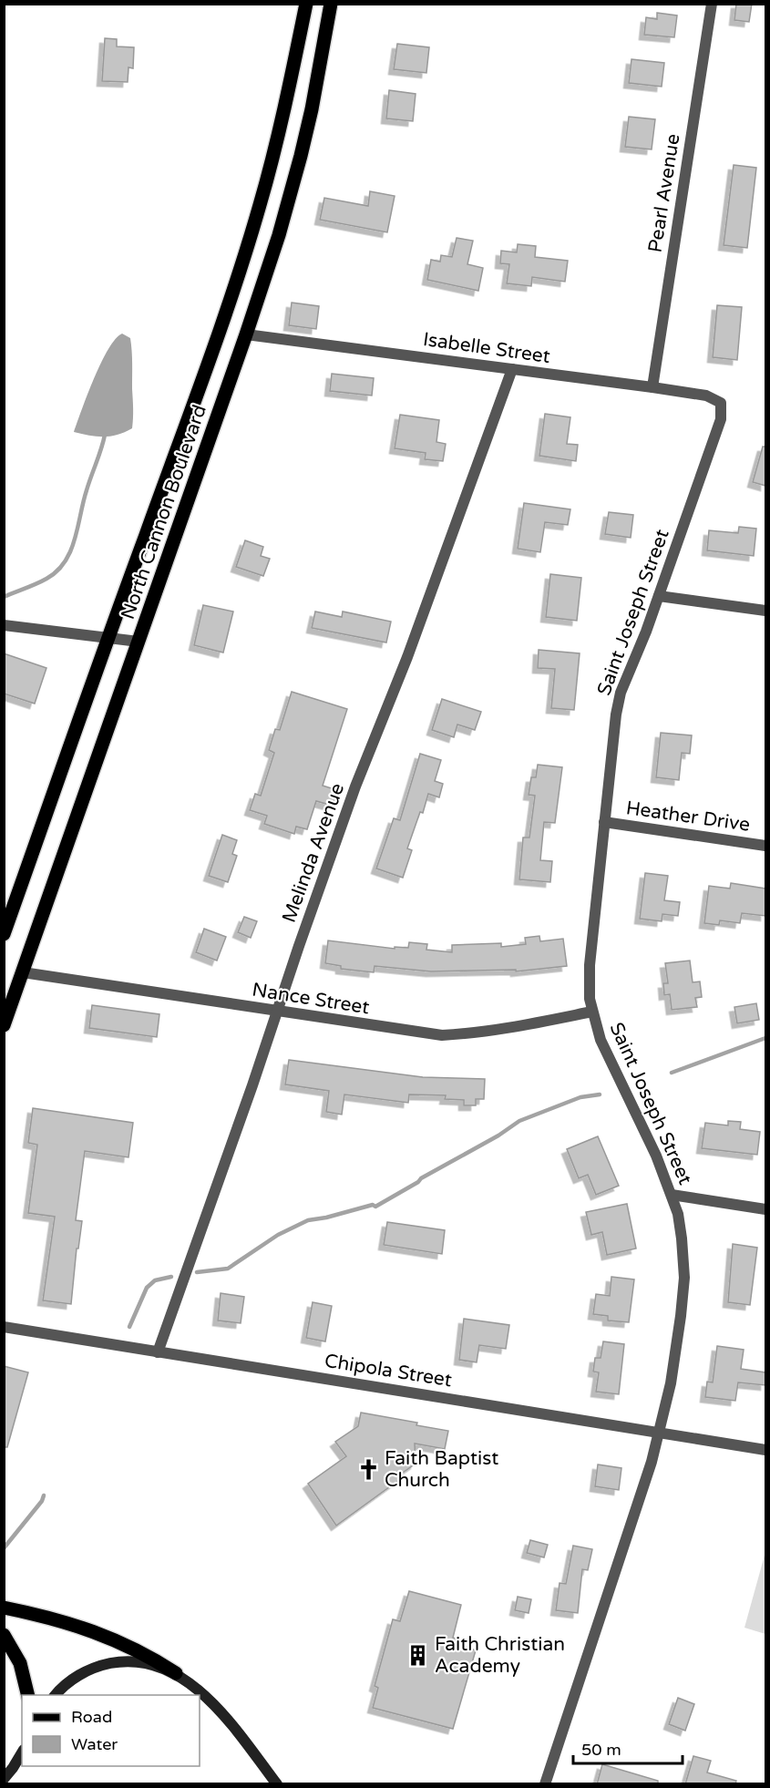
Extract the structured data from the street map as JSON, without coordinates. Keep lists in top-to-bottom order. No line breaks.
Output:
{"streets":{"main road":["North Cannon Boulevard"],"street":["Pearl Avenue","Isabelle Street","Saint Joseph Street","Heather Drive","Melinda Avenue","Nance Street","Chipola Street"]},"crossings":[["Pearl Avenue","Isabelle Street"],["Isabelle Street","North Cannon Boulevard"],["Isabelle Street","Saint Joseph Street"],["Isabelle Street","Melinda Avenue"],["North Cannon Boulevard","Nance Street"],["Saint Joseph Street","Heather Drive"],["Saint Joseph Street","Nance Street"],["Saint Joseph Street","Chipola Street"],["Melinda Avenue","Nance Street"],["Melinda Avenue","Chipola Street"]],"places":{"church":["Faith Baptist Church"],"building":["Faith Christian Academy"]},"legend":["Road","Water"],"scale_bar":"50 m"}
